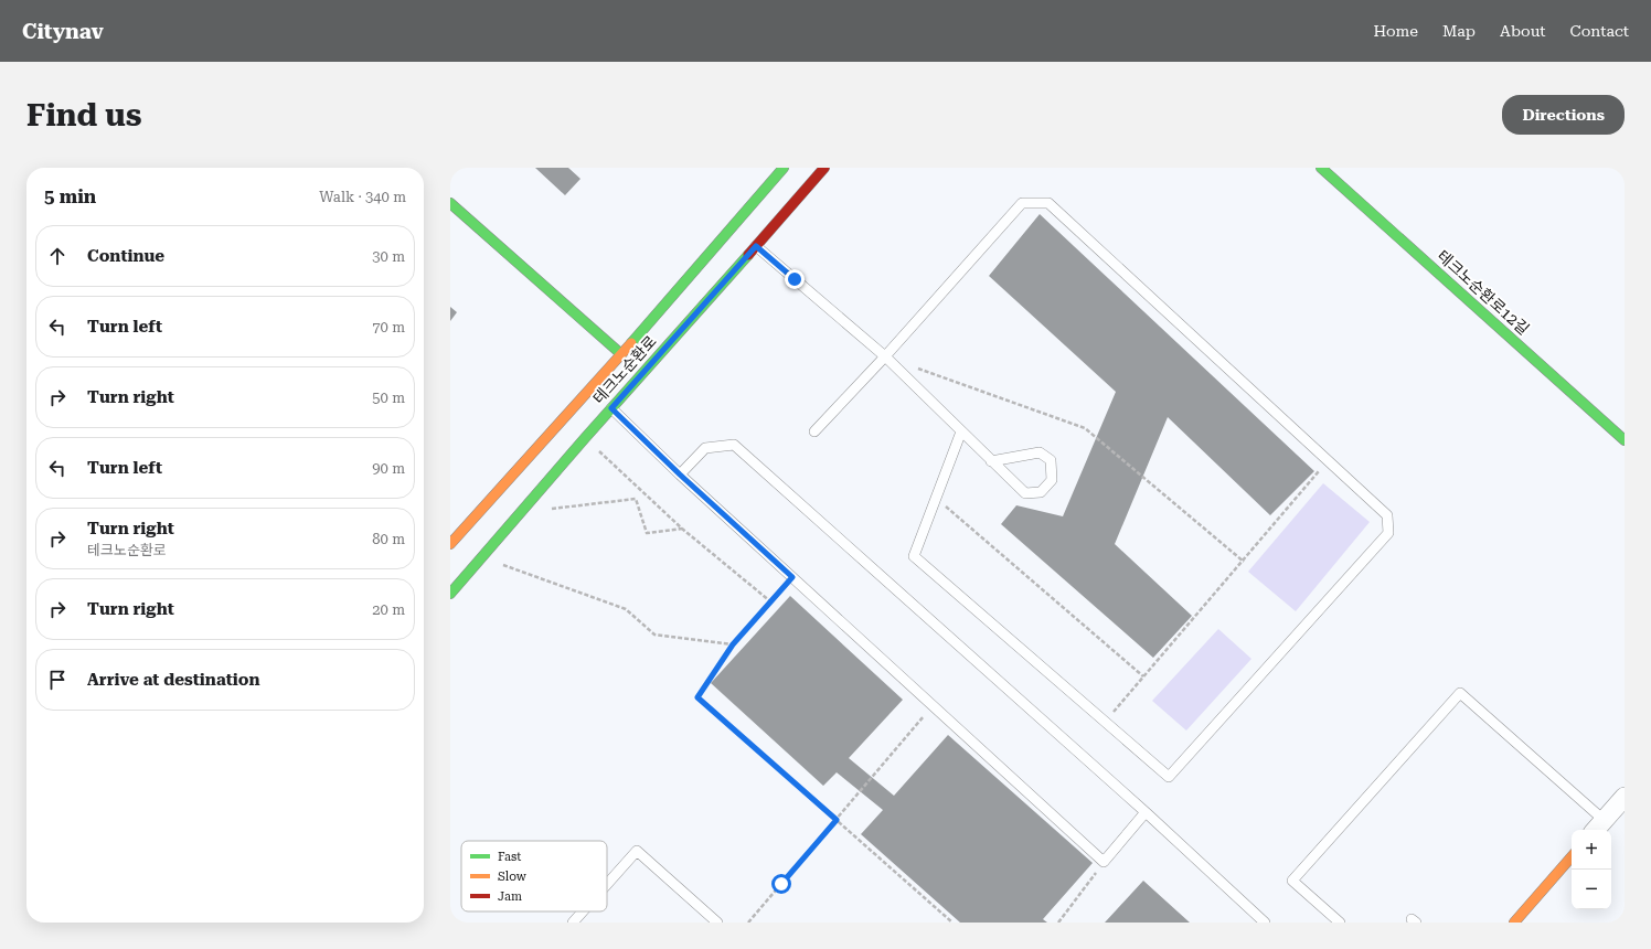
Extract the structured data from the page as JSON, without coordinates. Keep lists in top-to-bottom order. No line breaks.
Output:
{"streets":{"street":["테크노순환로12길","테크노순환로"]},"legend":["Fast","Slow","Jam"],"page":{"header":"Citynav","nav":["Home","Map","About","Contact"],"buttons":"Directions","title":"Find us","heading":["5 min","Walk · 340 m"],"list":[["Continue","30 m"],["Turn left","70 m"],["Turn right","50 m"],["Turn left","90 m"],["Turn right","테크노순환로","80 m"],["Turn right","20 m"],"Arrive at destination"],"map_buttons":["+","−"]}}
